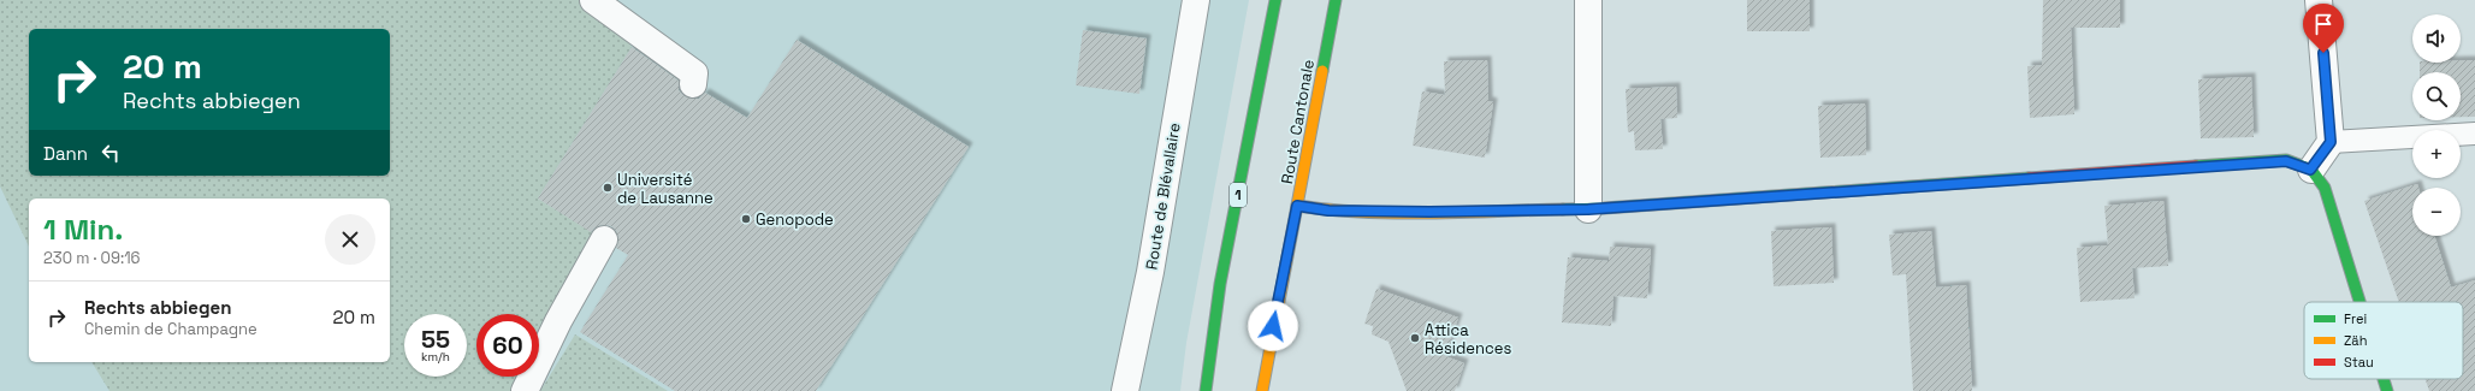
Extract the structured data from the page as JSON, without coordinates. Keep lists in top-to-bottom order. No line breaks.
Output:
{"streets":{"street":["Route Cantonale","1","Route de Blévallaire"]},"places":["Université de Lausanne","Genopode","Attica Résidences"],"legend":["Frei","Zäh","Stau"],"page":{"map_buttons":["+","−"],"turn":["20 m","Rechts abbiegen"],"then":"Dann","heading":["1 Min.","230 m · 09:16"],"list":[{"name":"Rechts abbiegen","note":"Chemin de Champagne","value":"20 m"}],"speed":"55 km/h","limit":"60"}}
